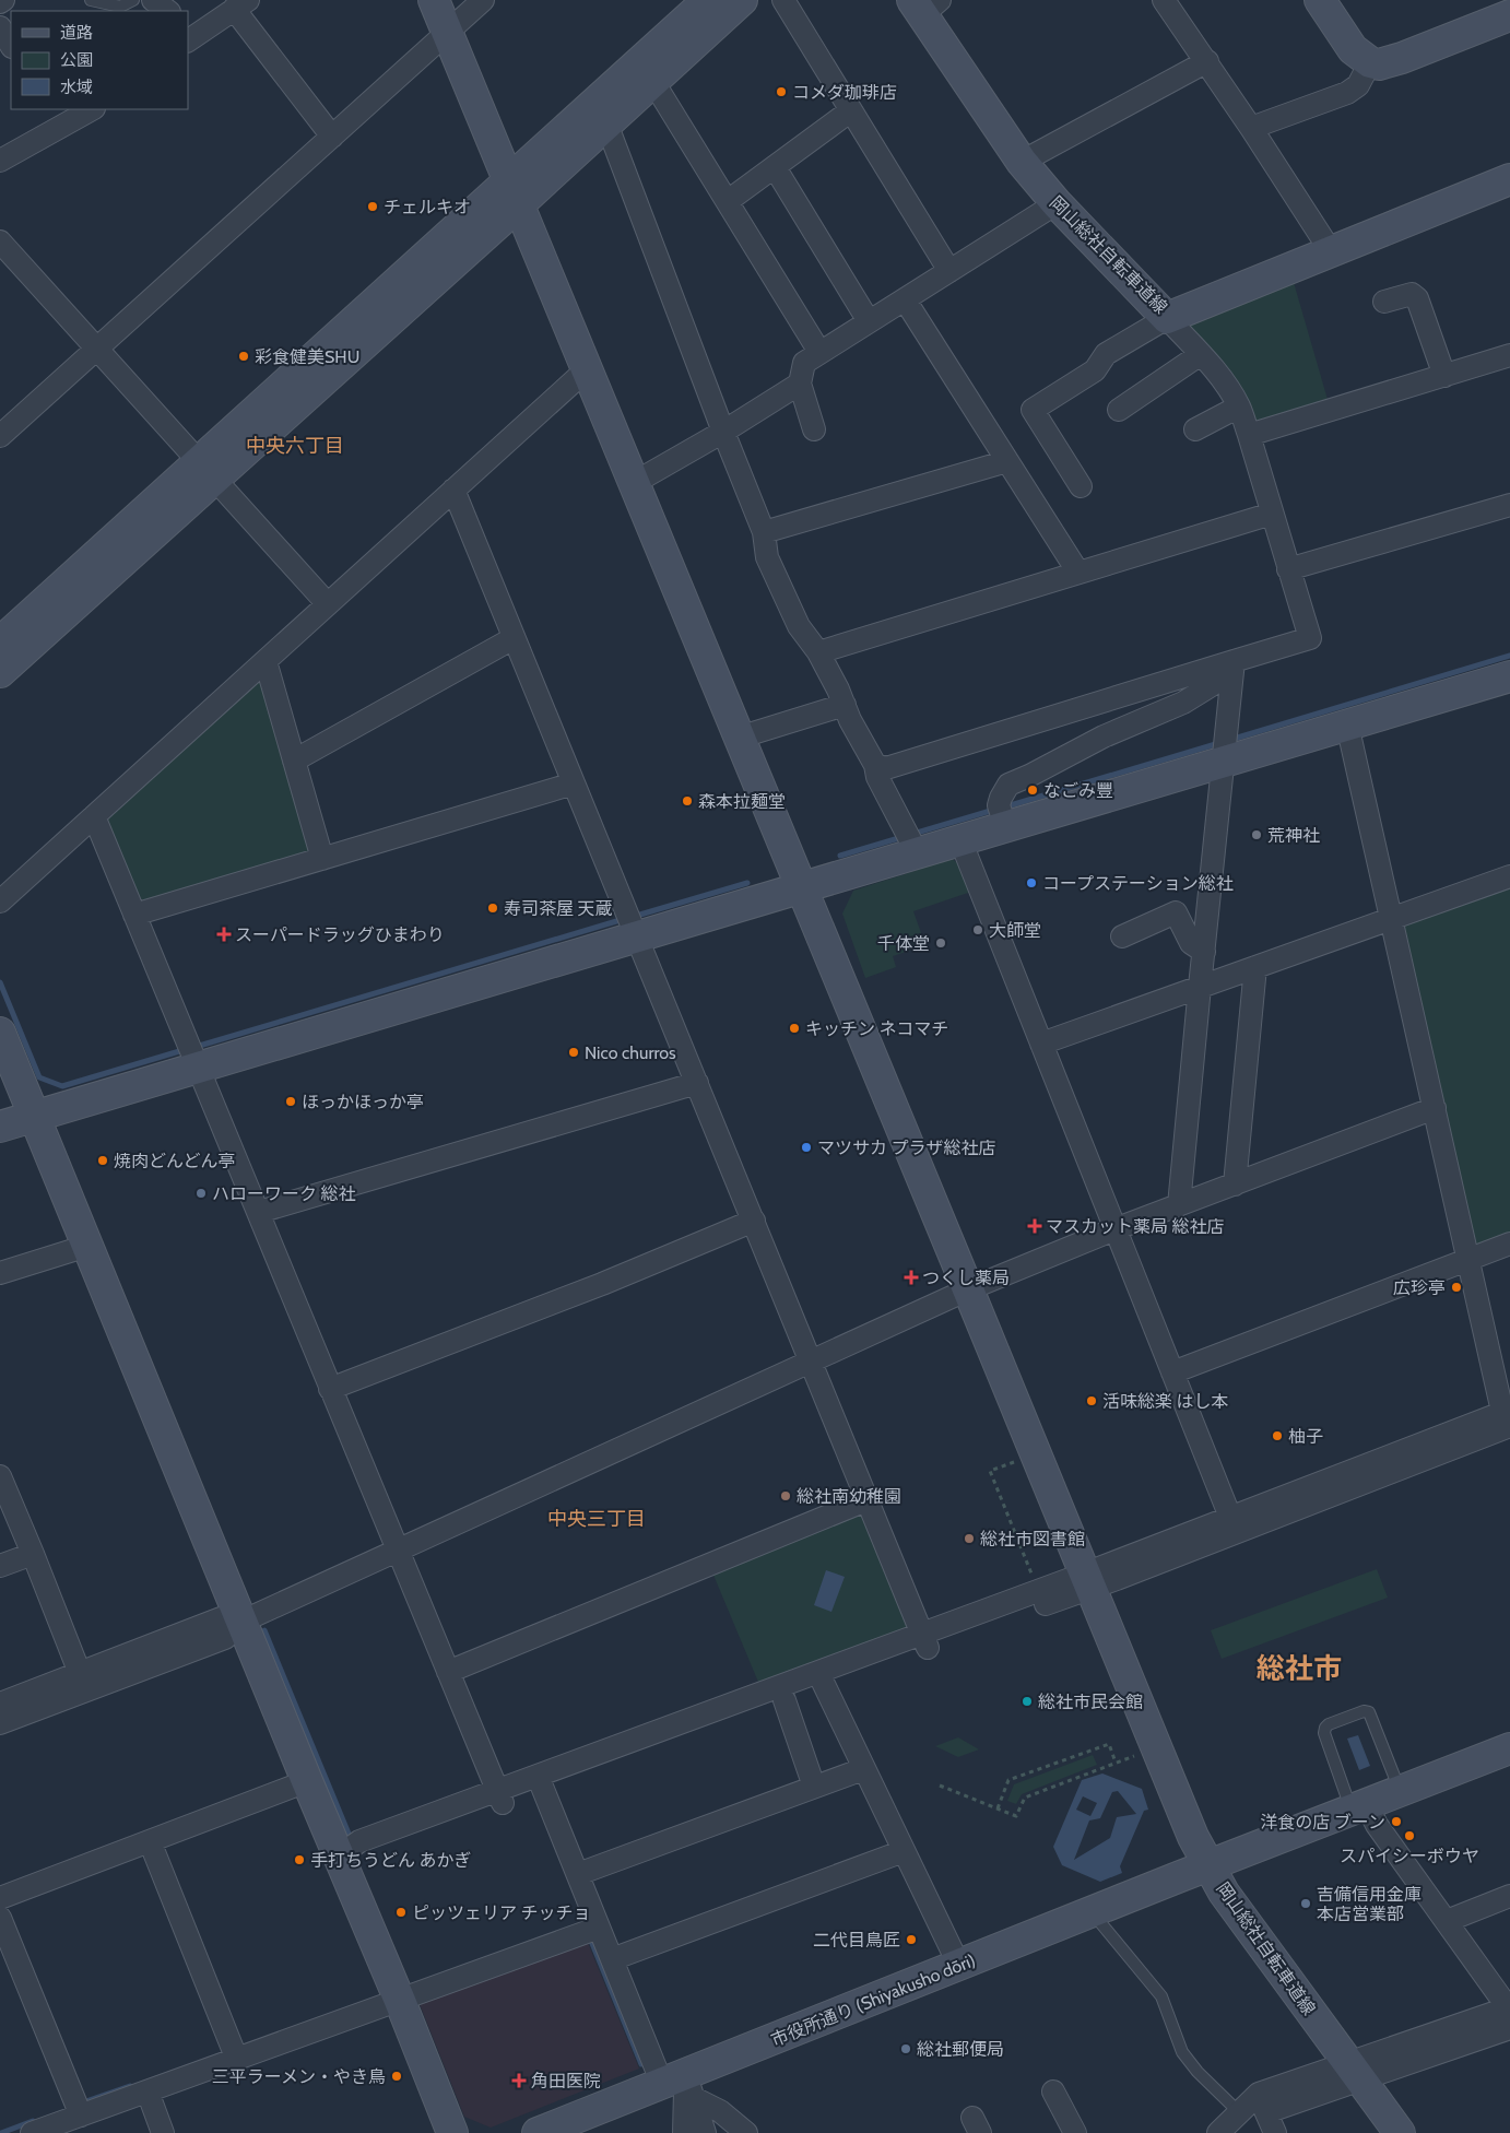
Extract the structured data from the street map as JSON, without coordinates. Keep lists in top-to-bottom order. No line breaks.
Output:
{"streets":{"street":["岡山総社自転車道線","市役所通り (Shiyakusho dōri)"]},"crossings":[["岡山総社自転車道線","市役所通り (Shiyakusho dōri)"]],"districts":["中央六丁目","中央三丁目","総社市"],"places":{"other":["コメダ珈琲店","チェルキオ","彩食健美SHU","なごみ豐","森本拉麺堂","荒神社","コープステーション総社","寿司茶屋 天蔵","大師堂","千体堂","キッチン ネコマチ","Nico churros","ほっかほっか亭","マツサカ プラザ総社店","焼肉どんどん亭","ハローワーク 総社","広珍亭","活味総楽 はし本","柚子","総社南幼稚園","総社市図書館","総社市民会館","洋食の店 ブーン","スパイシーボウヤ","手打ちうどん あかぎ","吉備信用金庫 本店営業部","ピッツェリア チッチョ","二代目鳥匠","総社郵便局","三平ラーメン・やき鳥"],"health":["スーパードラッグひまわり","マスカット薬局 総社店","つくし薬局","角田医院"]},"legend":["道路","公園","水域"]}
